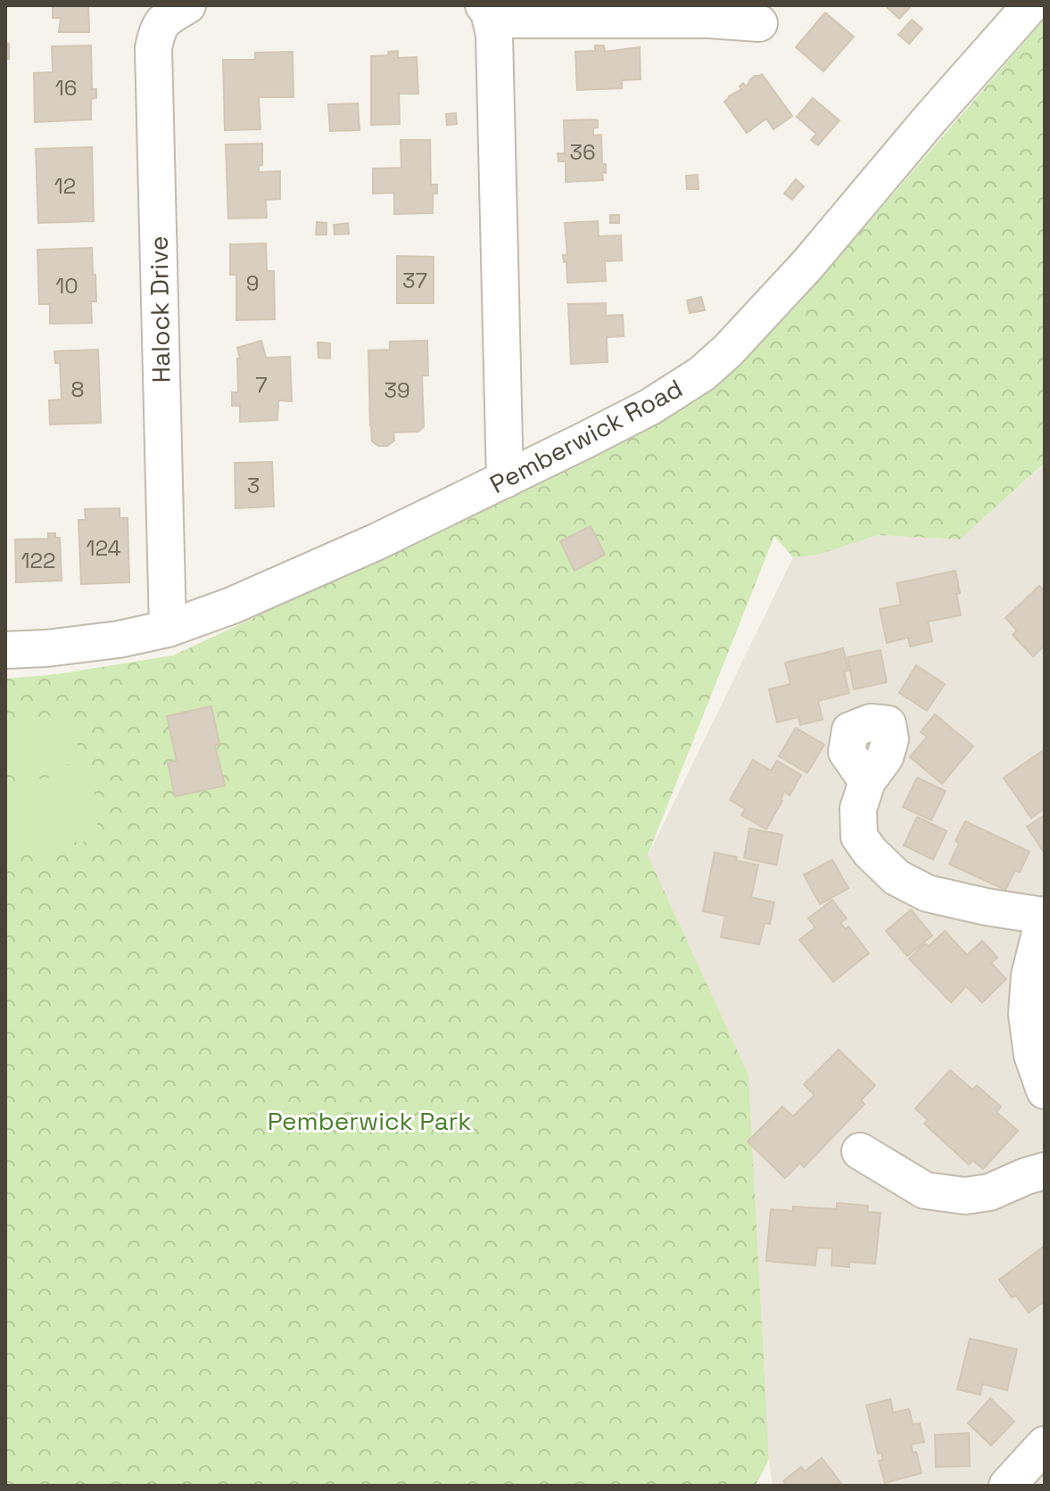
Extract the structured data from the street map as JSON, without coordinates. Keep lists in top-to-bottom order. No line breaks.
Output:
{"streets":{"street":["Halock Drive","Pemberwick Road"]},"crossings":[["Halock Drive","Pemberwick Road"]],"parks":["Pemberwick Park"],"house_numbers":["16","36","12","37","9","10","7","8","39","3","124","122"]}
